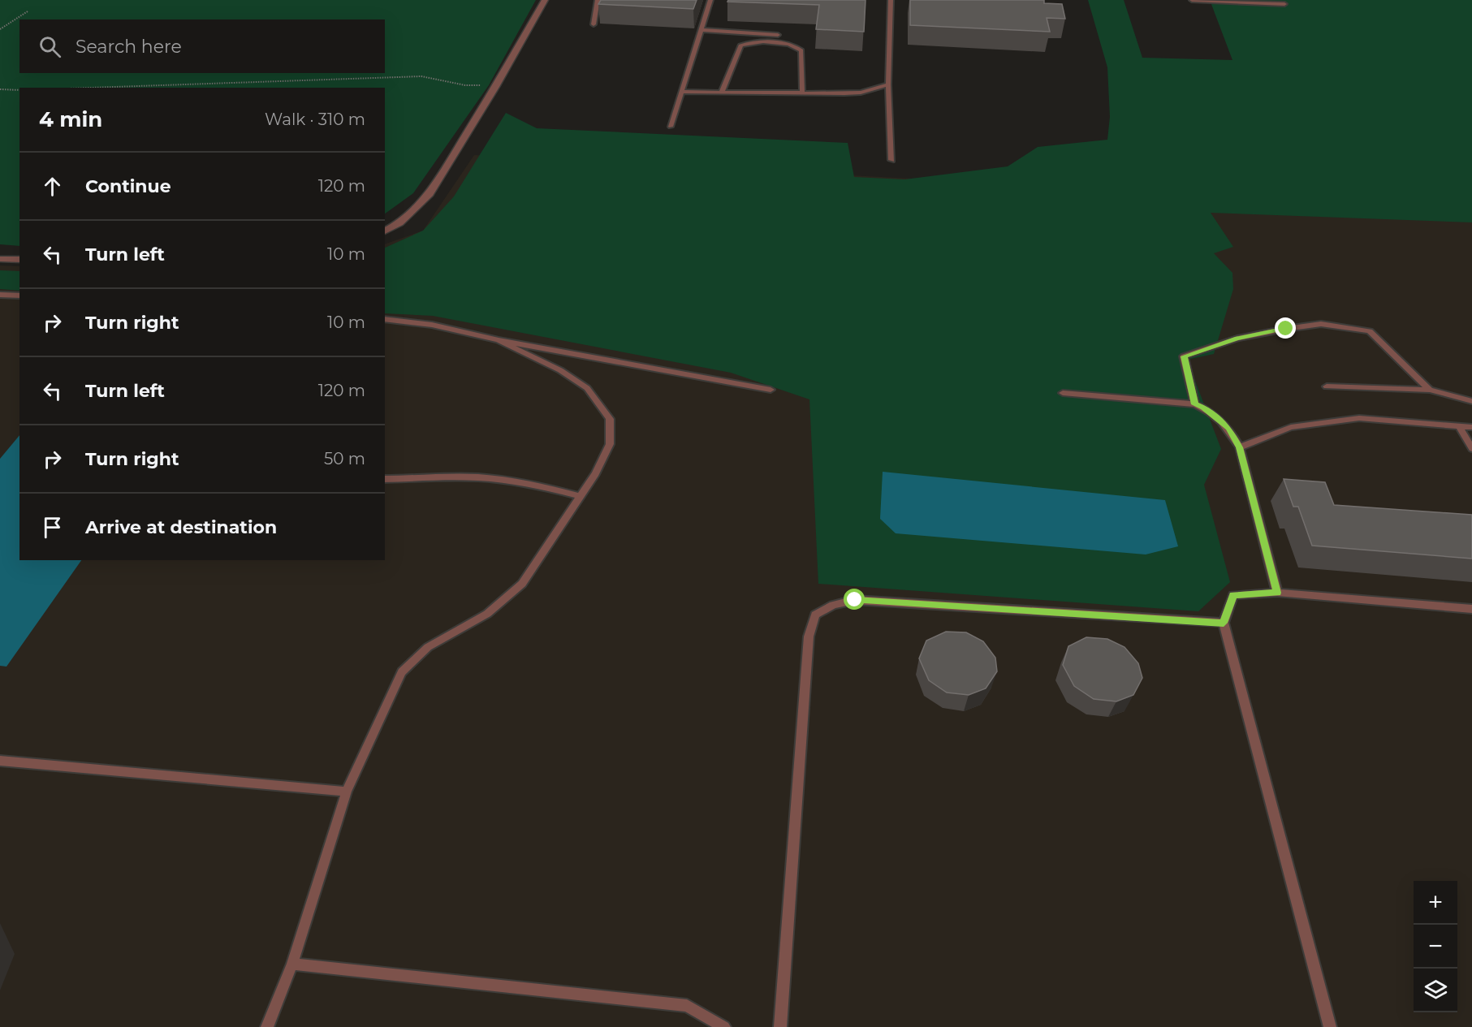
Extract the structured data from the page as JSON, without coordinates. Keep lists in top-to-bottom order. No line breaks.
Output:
{"page":{"search":"Search here","heading":["4 min","Walk · 310 m"],"list":[["Continue","120 m"],["Turn left","10 m"],["Turn right","10 m"],["Turn left","120 m"],["Turn right","50 m"],"Arrive at destination"],"map_buttons":["+","−"]}}
